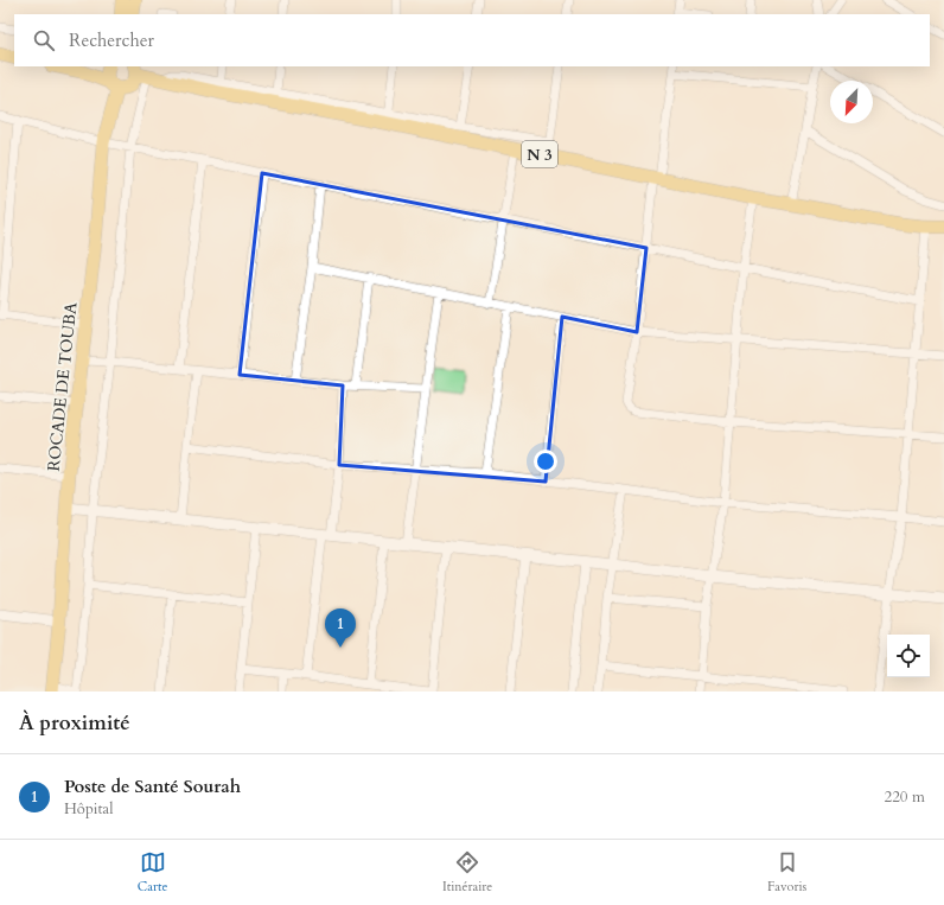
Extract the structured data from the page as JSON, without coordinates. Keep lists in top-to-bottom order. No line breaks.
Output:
{"streets":{"main road":["N 3","ROCADE DE TOUBA"]},"north":"bottom left","page":{"search":"Rechercher","pins":"1","heading":"À proximité","list":[{"mark":"1","name":"Poste de Santé Sourah","note":"Hôpital","value":"220 m"}],"nav":["Carte","Itinéraire","Favoris"]}}
